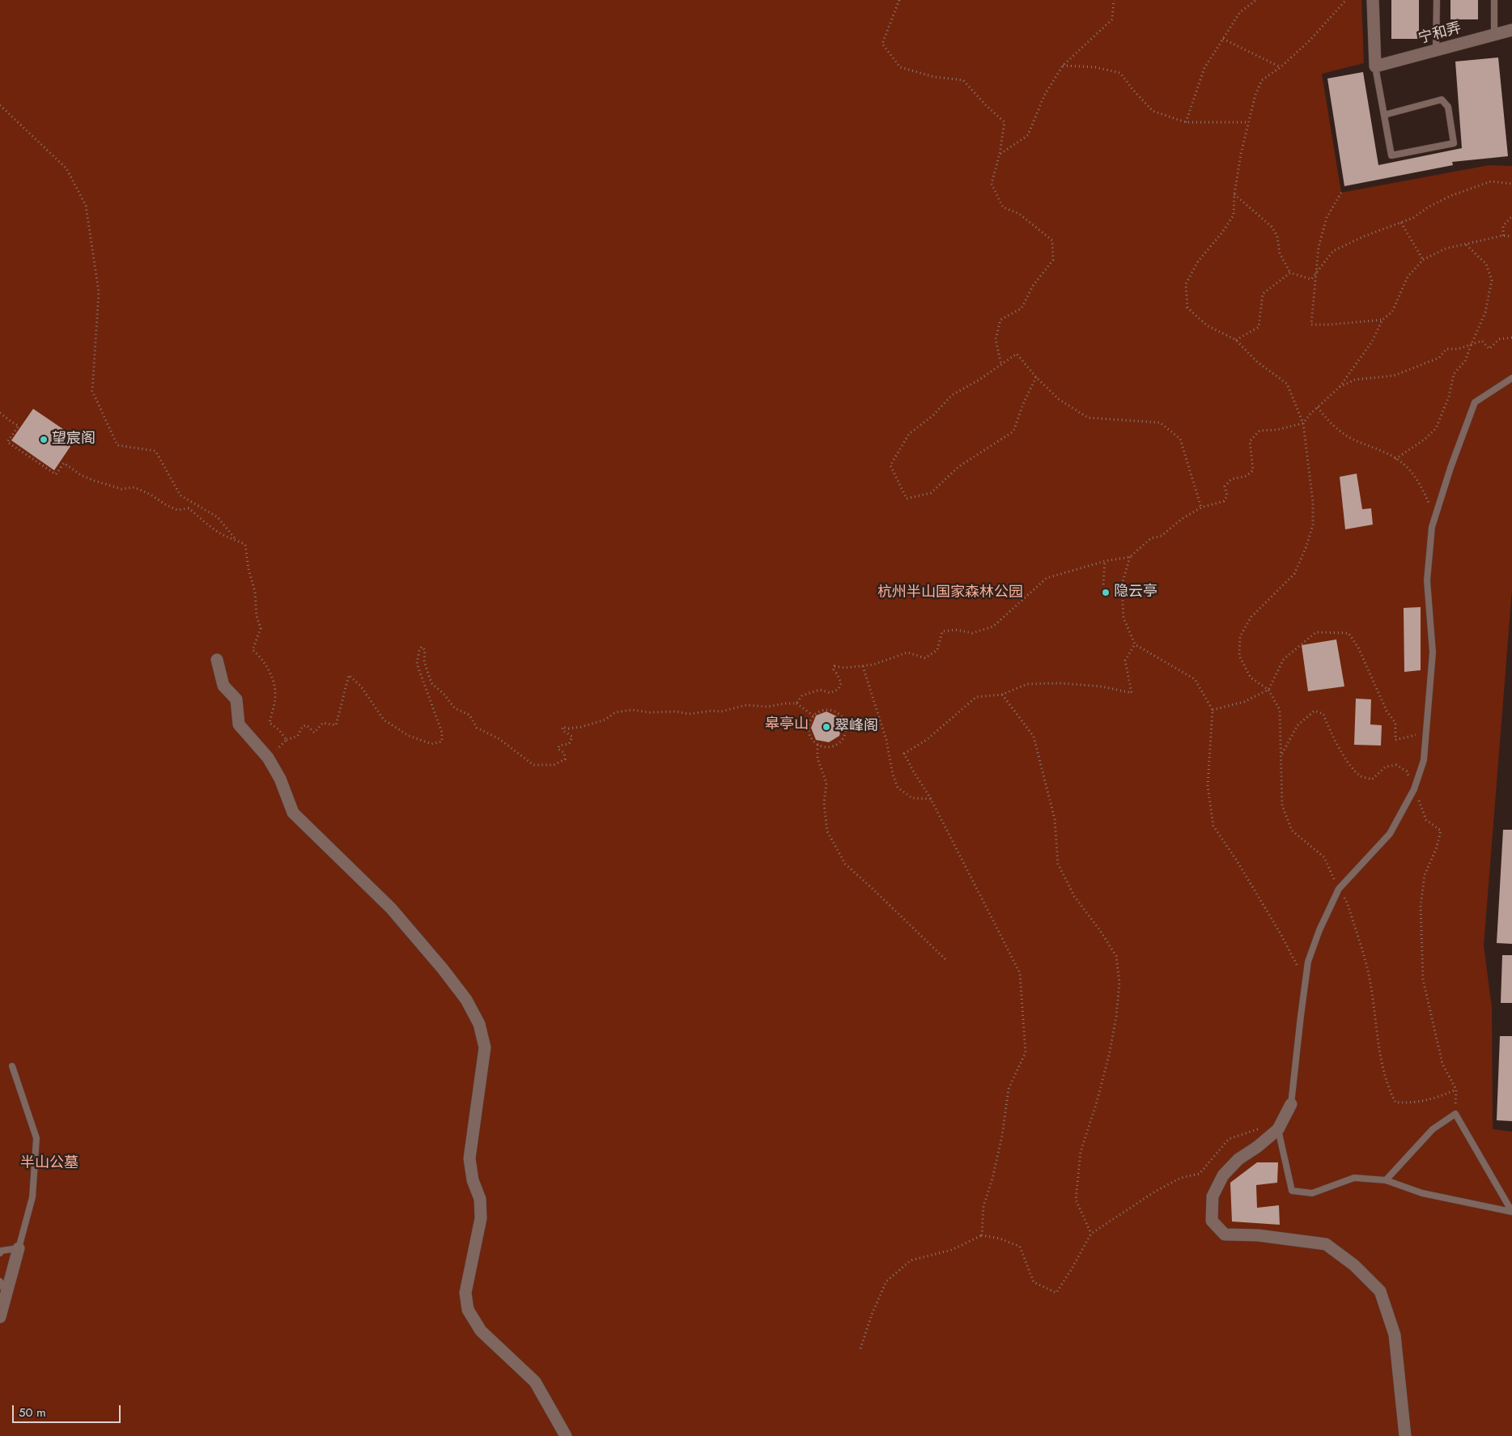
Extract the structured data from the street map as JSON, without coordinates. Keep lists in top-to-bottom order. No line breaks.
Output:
{"streets":{"street":["宁和弄"]},"parks":["杭州半山国家森林公园","皋亭山","半山公墓"],"places":["望宸阁","隐云亭","翠峰阁"],"scale_bar":"50 m"}
